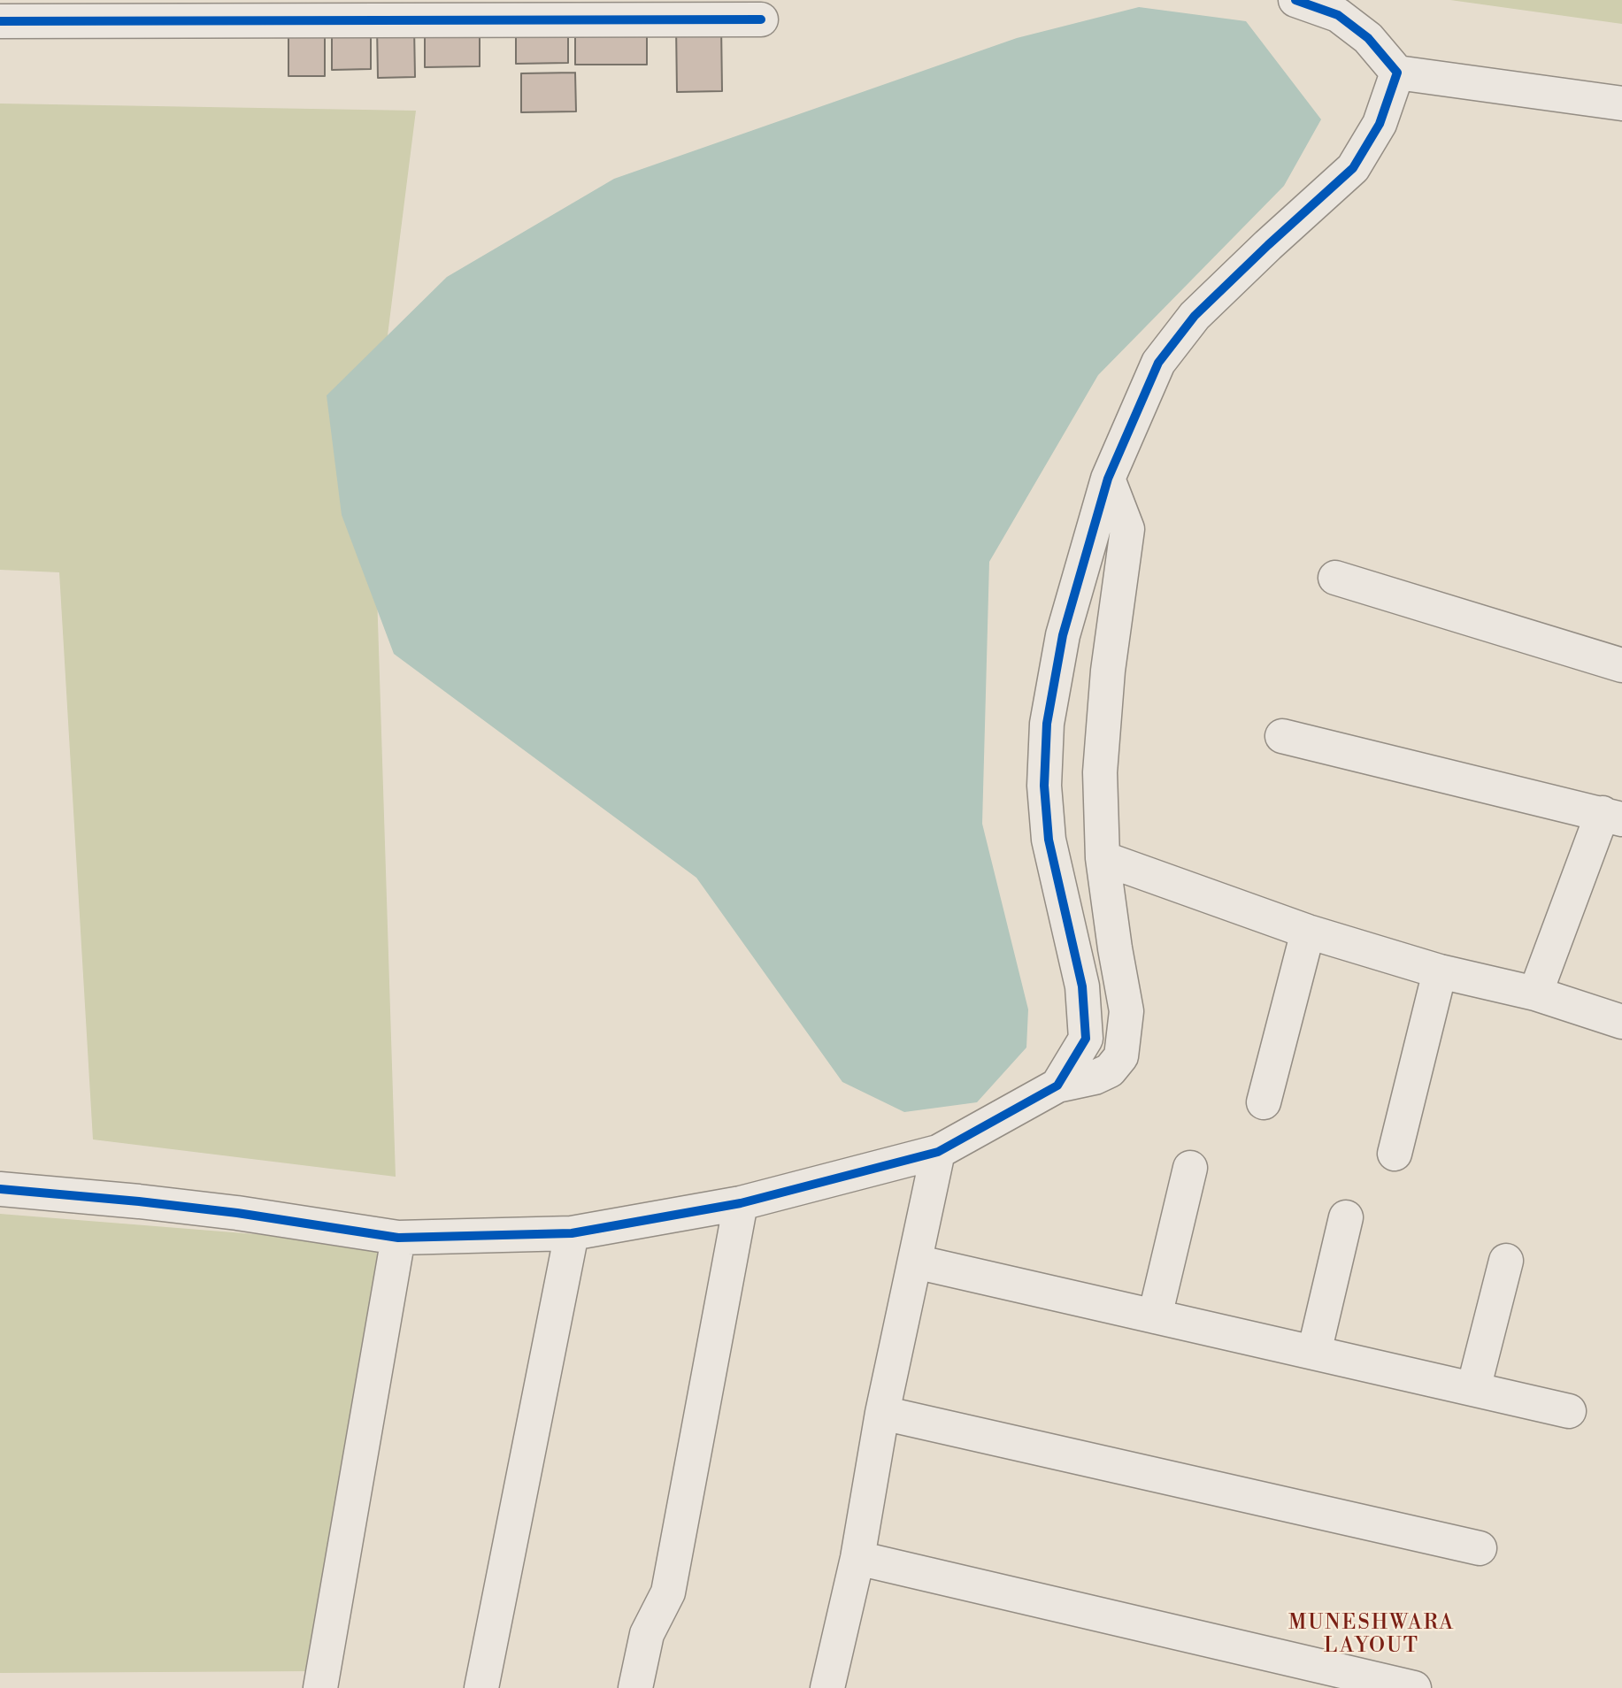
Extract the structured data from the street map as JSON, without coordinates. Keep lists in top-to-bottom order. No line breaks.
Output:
{"districts":["MUNESHWARA LAYOUT"]}
